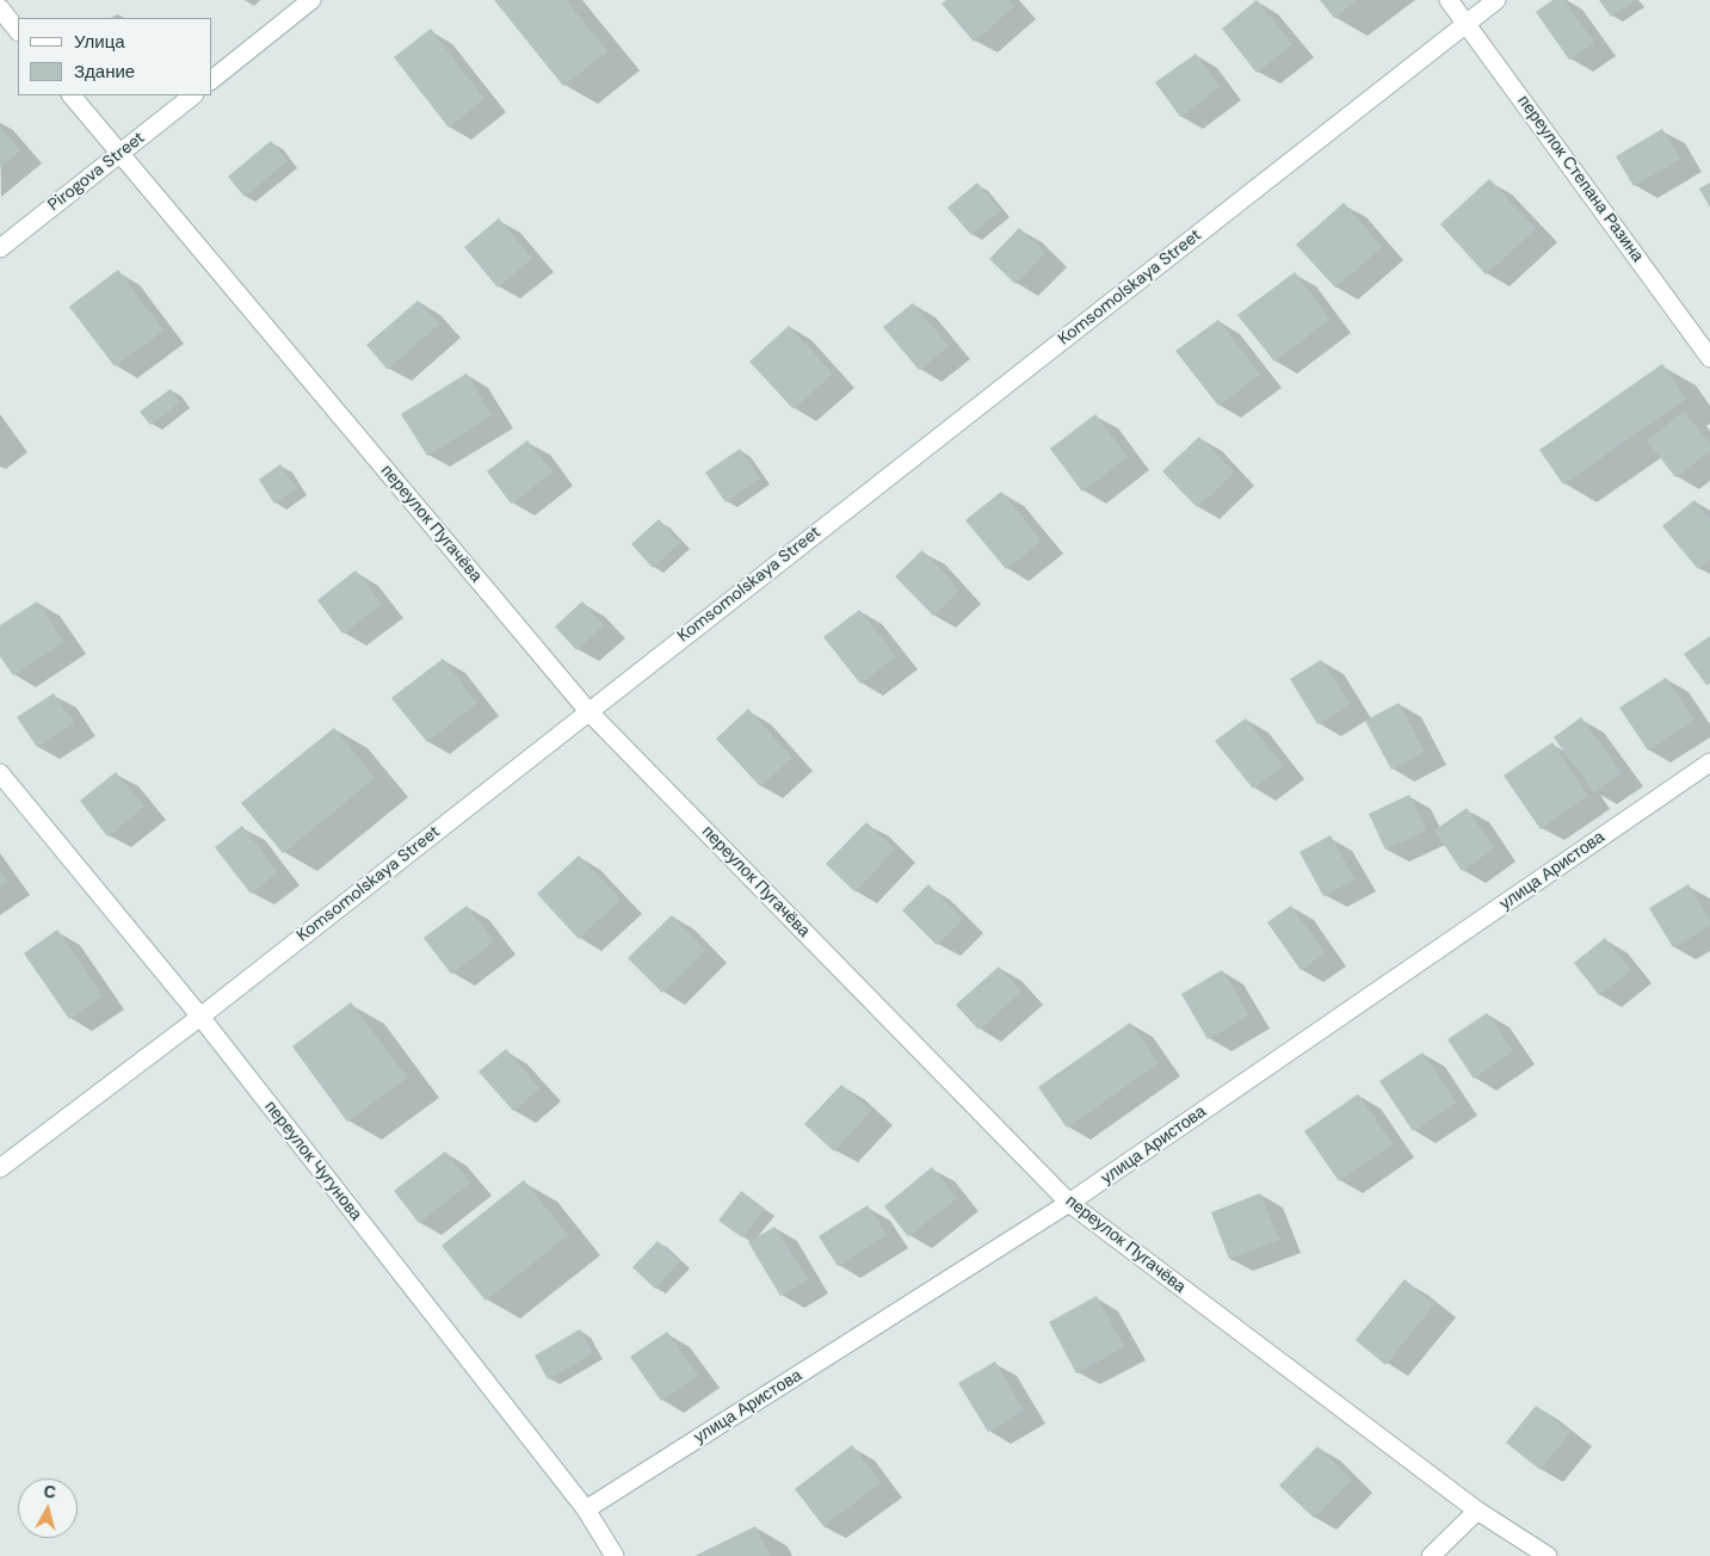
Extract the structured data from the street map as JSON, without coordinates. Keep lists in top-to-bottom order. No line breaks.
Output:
{"streets":{"street":["Pirogova Street","переулок Степана Разина","Komsomolskaya Street","переулок Пугачёва","улица Аристова","переулок Чугунова"]},"crossings":[["Pirogova Street","переулок Пугачёва"],["переулок Степана Разина","Komsomolskaya Street"],["Komsomolskaya Street","переулок Пугачёва"],["Komsomolskaya Street","переулок Чугунова"],["переулок Пугачёва","улица Аристова"],["улица Аристова","переулок Чугунова"]],"legend":["Улица","Здание"],"north":"top"}
